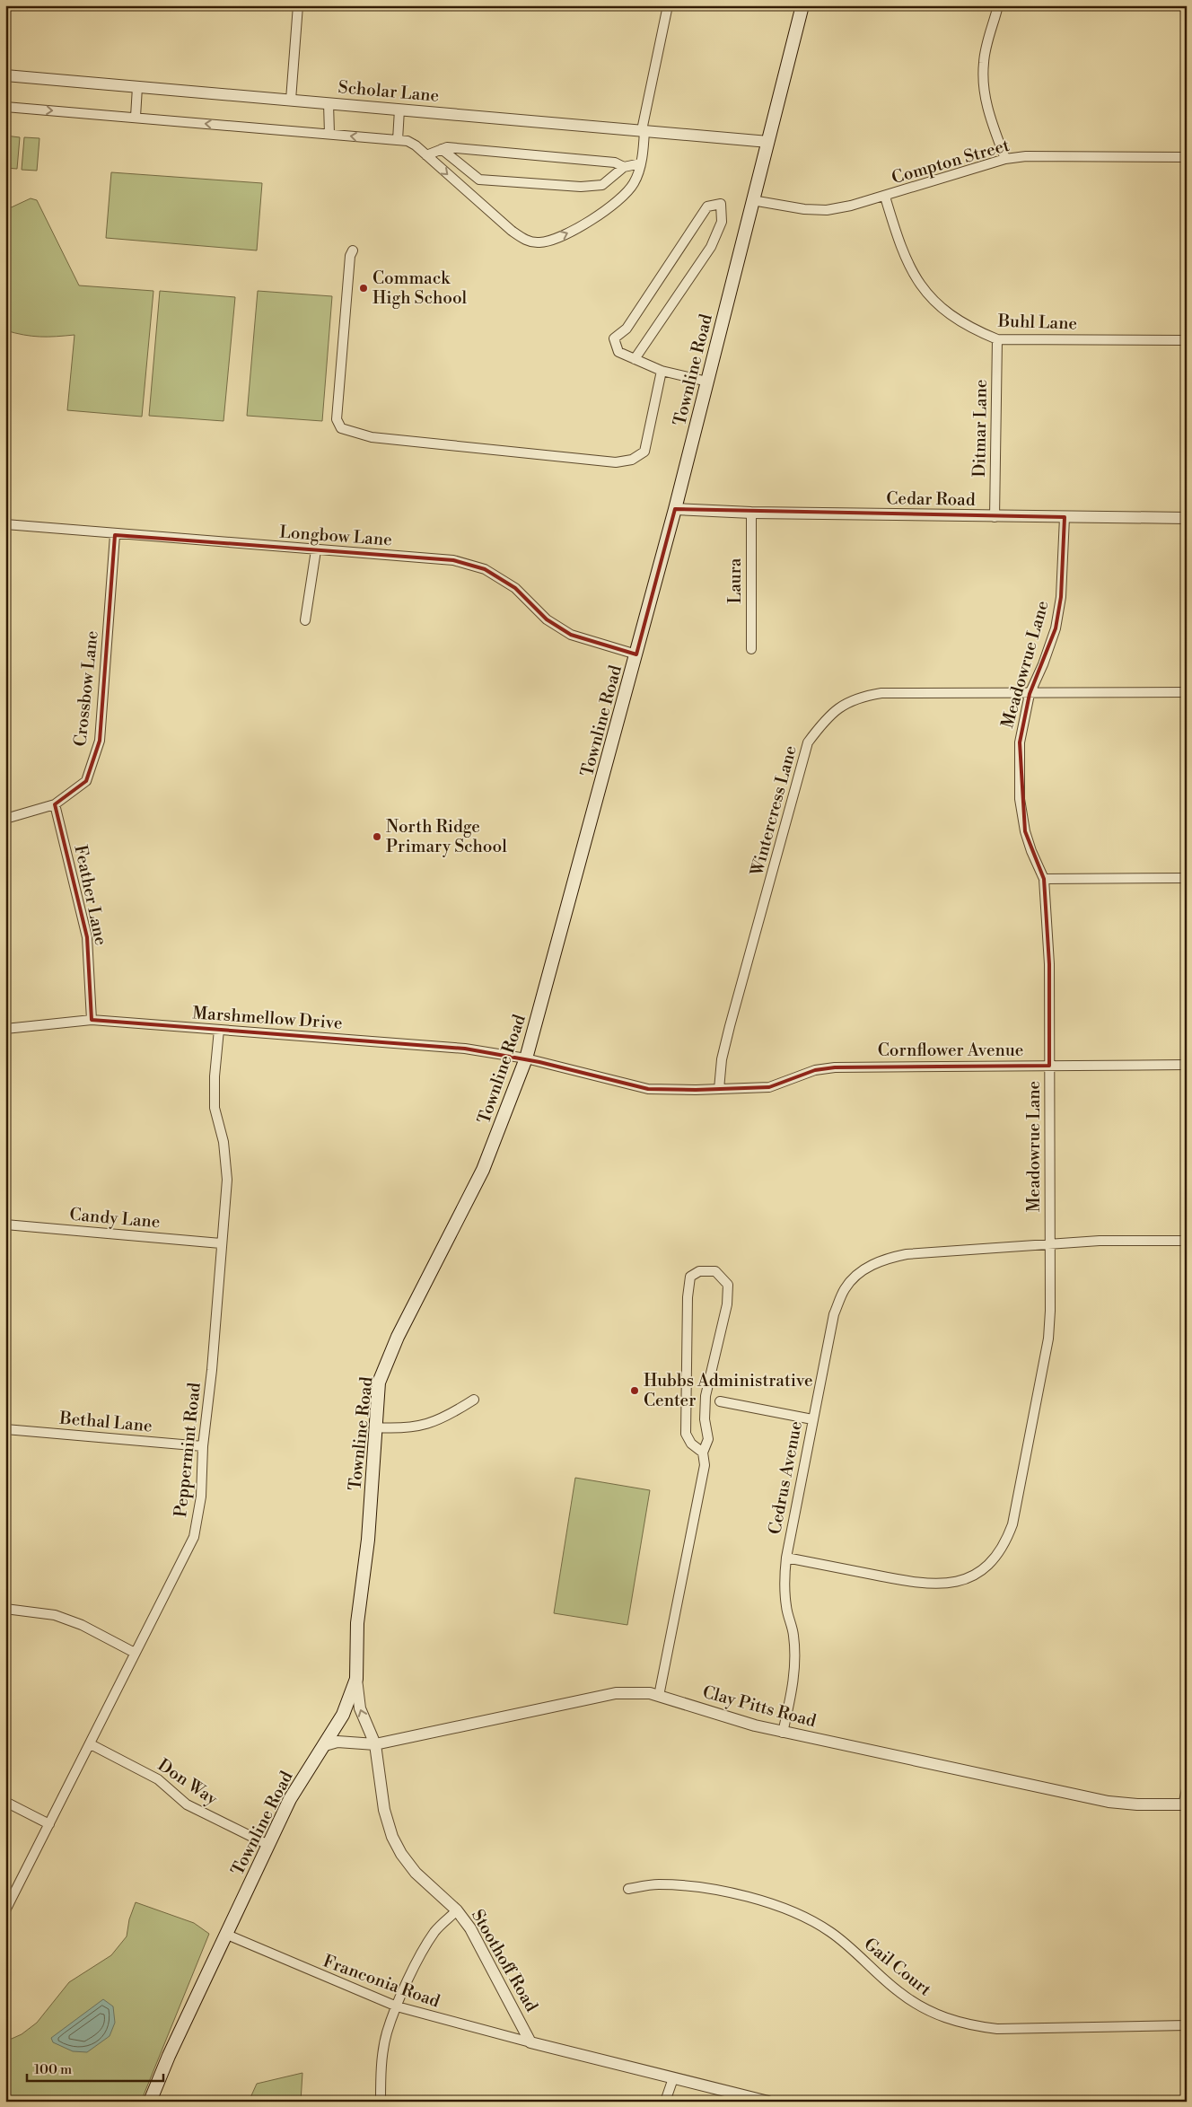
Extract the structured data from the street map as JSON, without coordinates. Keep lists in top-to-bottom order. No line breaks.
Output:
{"streets":{"main road":["Townline Road"],"street":["Scholar Lane","Compton Street","Buhl Lane","Ditmar Lane","Cedar Road","Longbow Lane","Laura","Meadowrue Lane","Crossbow Lane","Wintercress Lane","Feather Lane","Marshmellow Drive","Cornflower Avenue","Candy Lane","Bethal Lane","Peppermint Road","Cedrus Avenue","Clay Pitts Road","Don Way","Stoothoff Road","Gail Court","Franconia Road"]},"crossings":[["Scholar Lane","Townline Road"],["Compton Street","Buhl Lane"],["Compton Street","Townline Road"],["Buhl Lane","Ditmar Lane"],["Townline Road","Cedar Road"],["Townline Road","Longbow Lane"],["Townline Road","Marshmellow Drive"],["Townline Road","Clay Pitts Road"],["Townline Road","Don Way"],["Townline Road","Stoothoff Road"],["Townline Road","Franconia Road"],["Ditmar Lane","Cedar Road"],["Cedar Road","Laura"],["Cedar Road","Meadowrue Lane"],["Longbow Lane","Crossbow Lane"],["Meadowrue Lane","Wintercress Lane"],["Meadowrue Lane","Cornflower Avenue"],["Meadowrue Lane","Cedrus Avenue"],["Crossbow Lane","Feather Lane"],["Wintercress Lane","Marshmellow Drive"],["Wintercress Lane","Cornflower Avenue"],["Feather Lane","Marshmellow Drive"],["Marshmellow Drive","Cornflower Avenue"],["Marshmellow Drive","Peppermint Road"],["Candy Lane","Peppermint Road"],["Bethal Lane","Peppermint Road"],["Peppermint Road","Don Way"],["Cedrus Avenue","Clay Pitts Road"],["Clay Pitts Road","Stoothoff Road"],["Stoothoff Road","Franconia Road"]],"places":["Commack High School","North Ridge Primary School","Hubbs Administrative Center"],"scale_bar":"100 m"}
